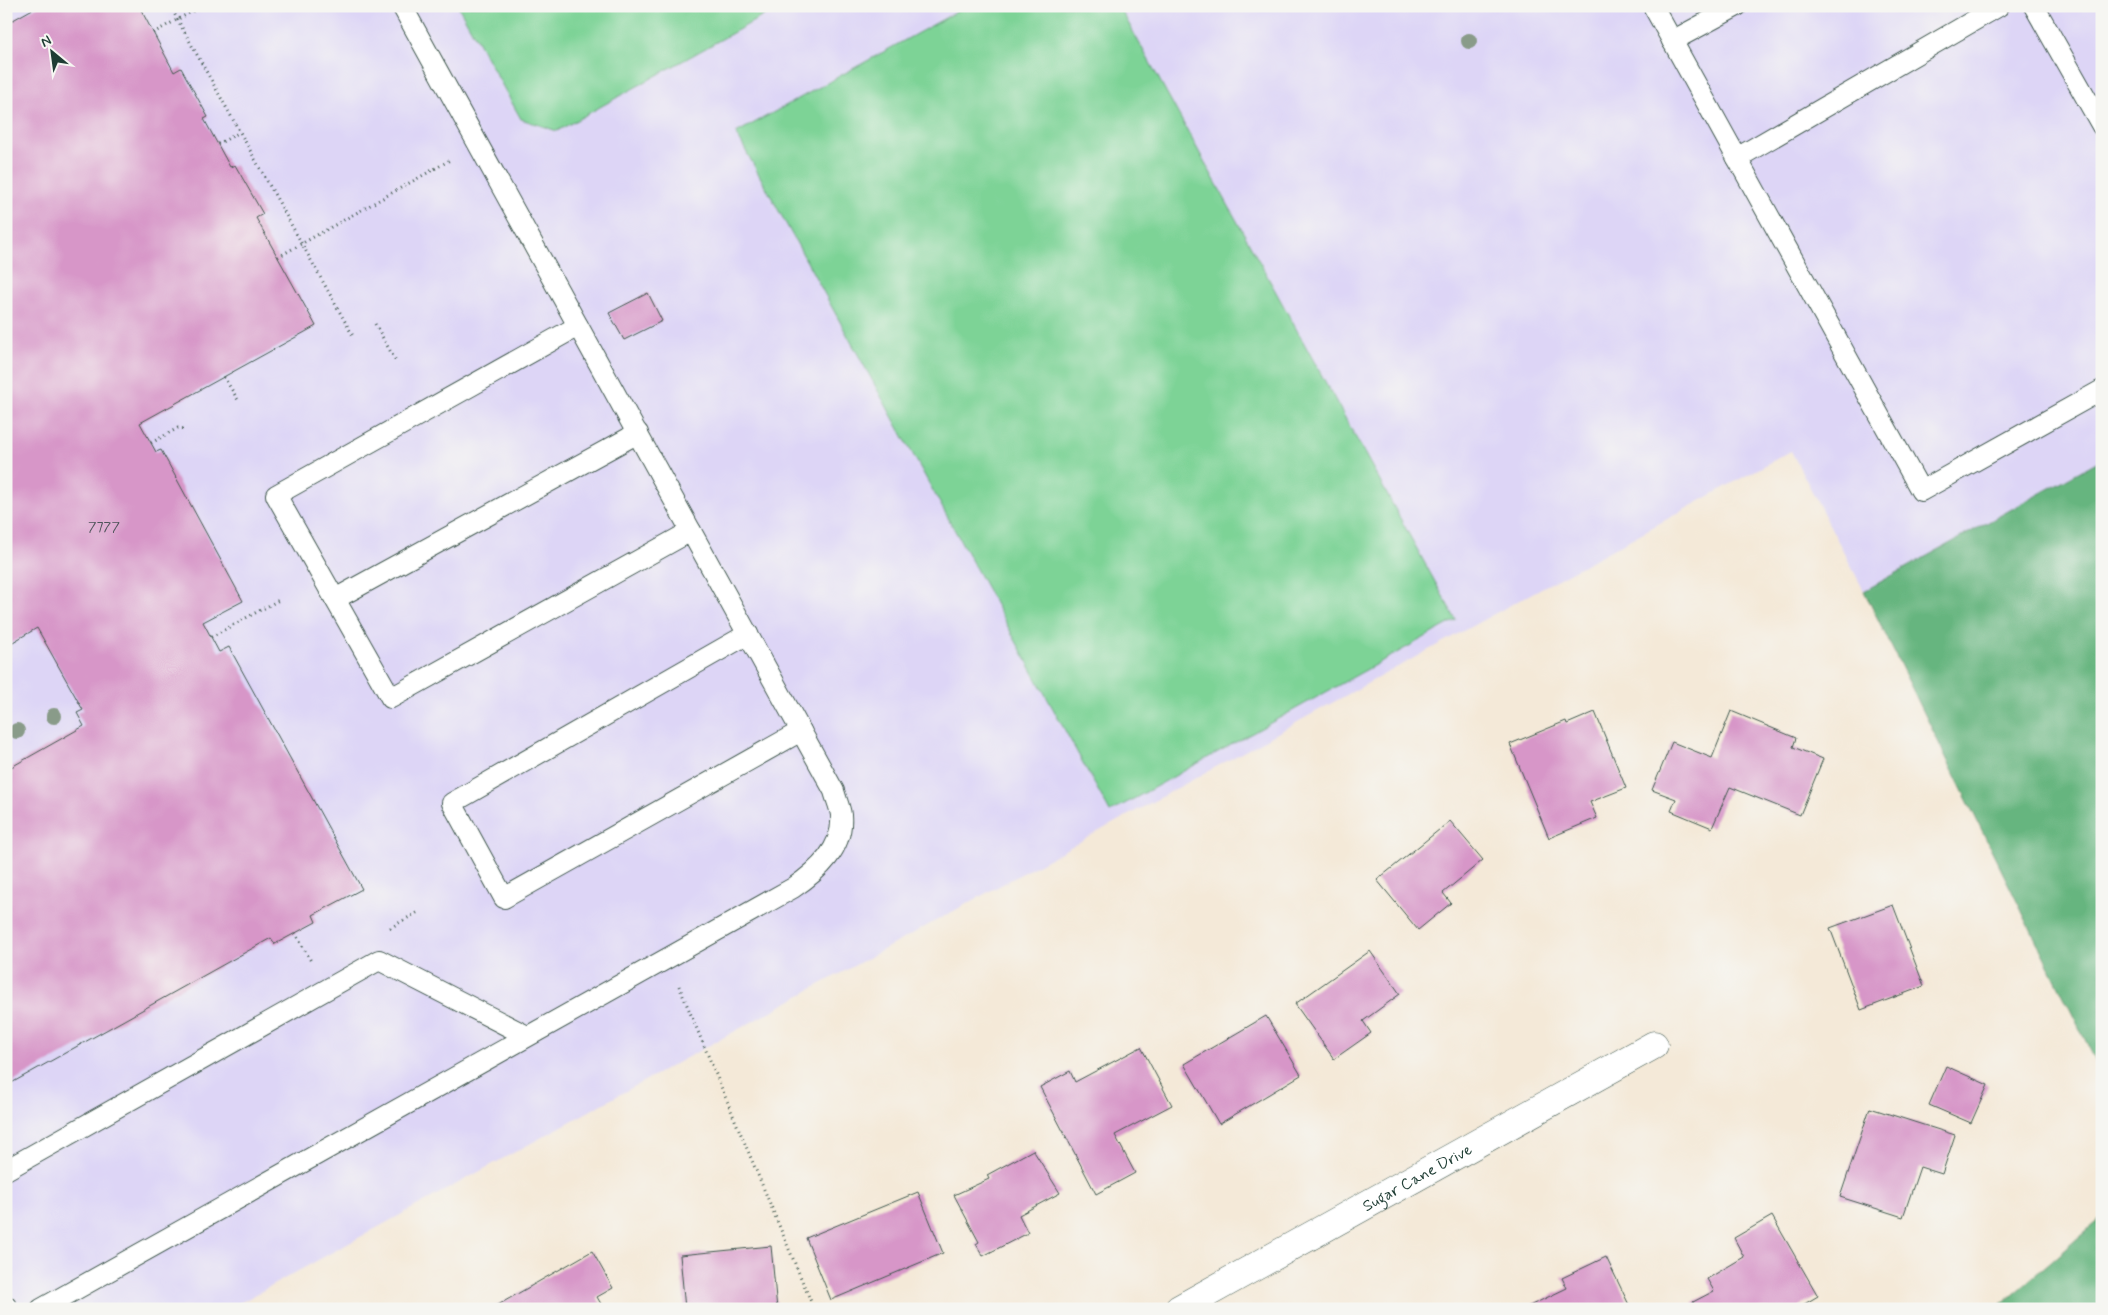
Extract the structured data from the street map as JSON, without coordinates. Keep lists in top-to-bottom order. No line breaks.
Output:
{"streets":{"street":["Sugar Cane Drive"]},"house_numbers":["7777"],"north":"top left"}
